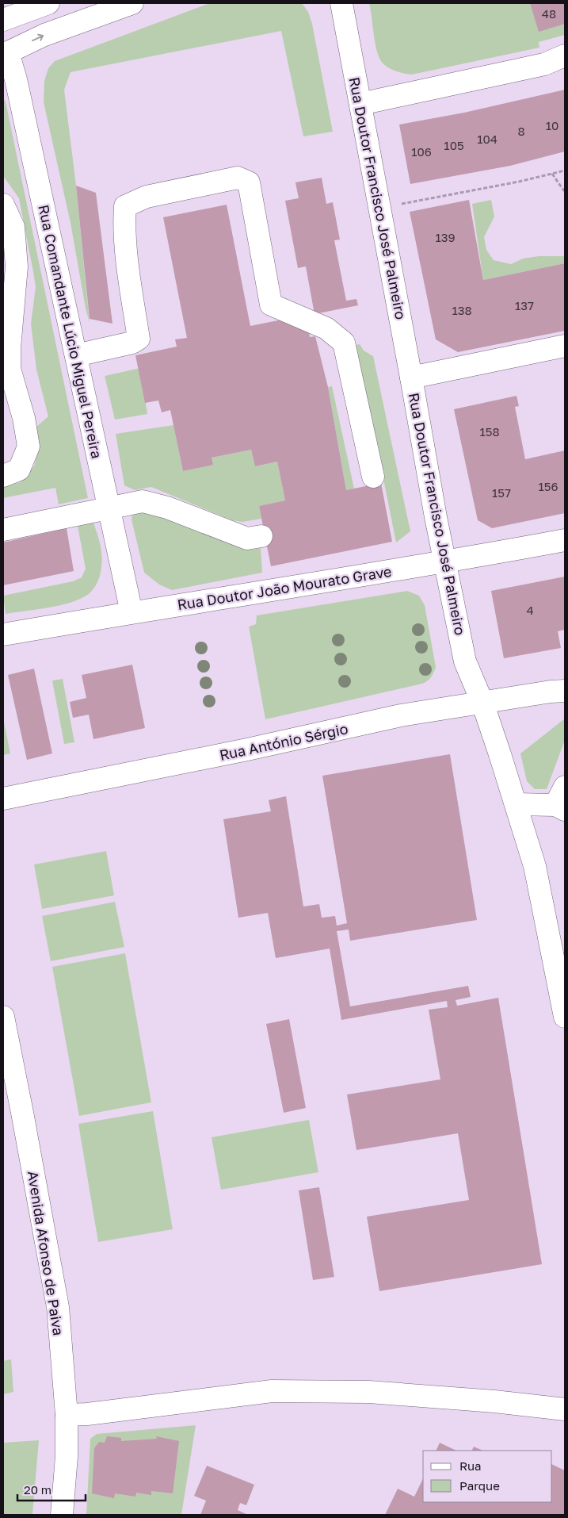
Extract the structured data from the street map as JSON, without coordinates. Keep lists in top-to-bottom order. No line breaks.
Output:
{"streets":{"street":["Rua Doutor Francisco José Palmeiro","Rua Comandante Lúcio Miguel Pereira","Rua Doutor João Mourato Grave","Rua António Sérgio","Avenida Afonso de Paiva"]},"crossings":[["Rua Doutor Francisco José Palmeiro","Rua Doutor João Mourato Grave"],["Rua Doutor Francisco José Palmeiro","Rua António Sérgio"],["Rua Comandante Lúcio Miguel Pereira","Rua Doutor João Mourato Grave"]],"house_numbers":["48","10","8","104","105","106","139","137","138","158","156","157","4"],"legend":["Rua","Parque"],"scale_bar":"20 m"}
